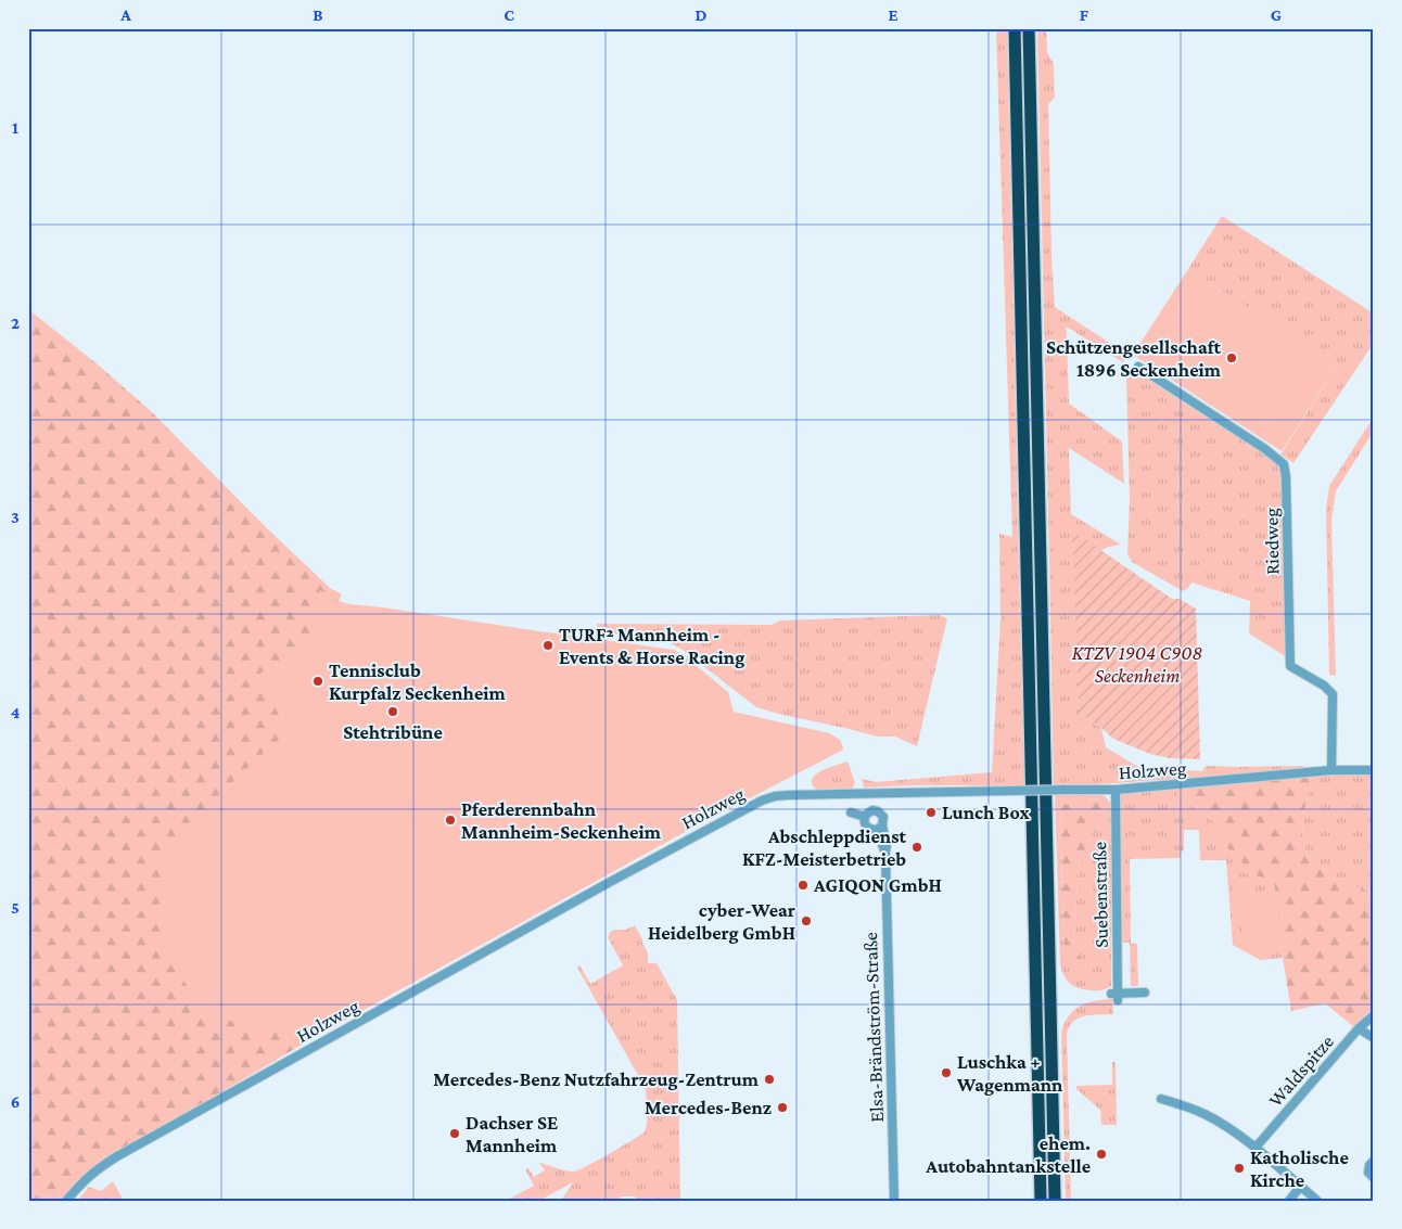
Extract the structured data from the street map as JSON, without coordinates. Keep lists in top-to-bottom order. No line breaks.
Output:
{"streets":{"street":["Riedweg","Holzweg","Suebenstraße","Elsa-Brändström-Straße","Waldspitze"]},"crossings":[["Riedweg","Holzweg"],["Holzweg","Suebenstraße"]],"parks":["KTZV 1904 C908 Seckenheim"],"places":["Schützengesellschaft 1896 Seckenheim","TURF² Mannheim - Events & Horse Racing","Tennisclub Kurpfalz Seckenheim","Stehtribüne","Lunch Box","Pferderennbahn Mannheim-Seckenheim","Abschleppdienst KFZ-Meisterbetrieb","AGIQON GmbH","cyber-Wear Heidelberg GmbH","Luschka + Wagenmann","Mercedes-Benz Nutzfahrzeug-Zentrum","Mercedes-Benz","Dachser SE Mannheim","ehem. Autobahntankstelle","Katholische Kirche"],"grid":{"columns":["A","B","C","D","E","F","G"],"rows":["1","2","3","4","5","6"]}}
